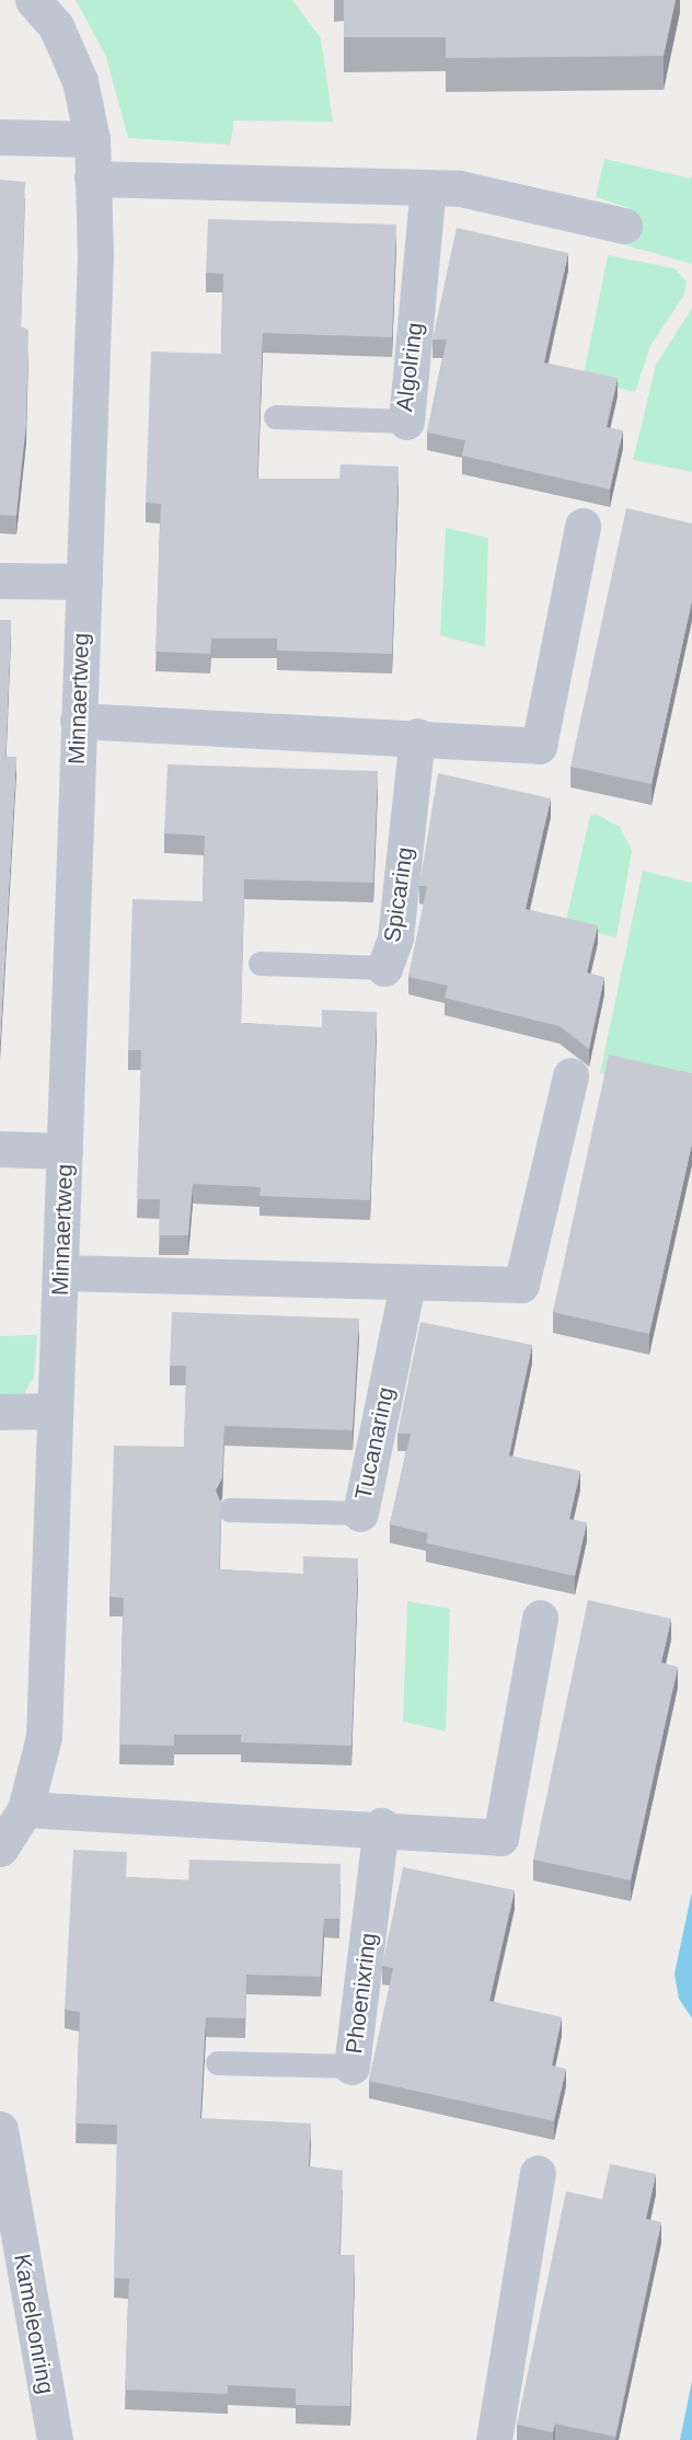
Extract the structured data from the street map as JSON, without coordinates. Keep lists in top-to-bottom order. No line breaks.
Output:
{"streets":{"street":["Algolring","Minnaertweg","Spicaring","Tucanaring","Phoenixring","Kameleonring"]}}
